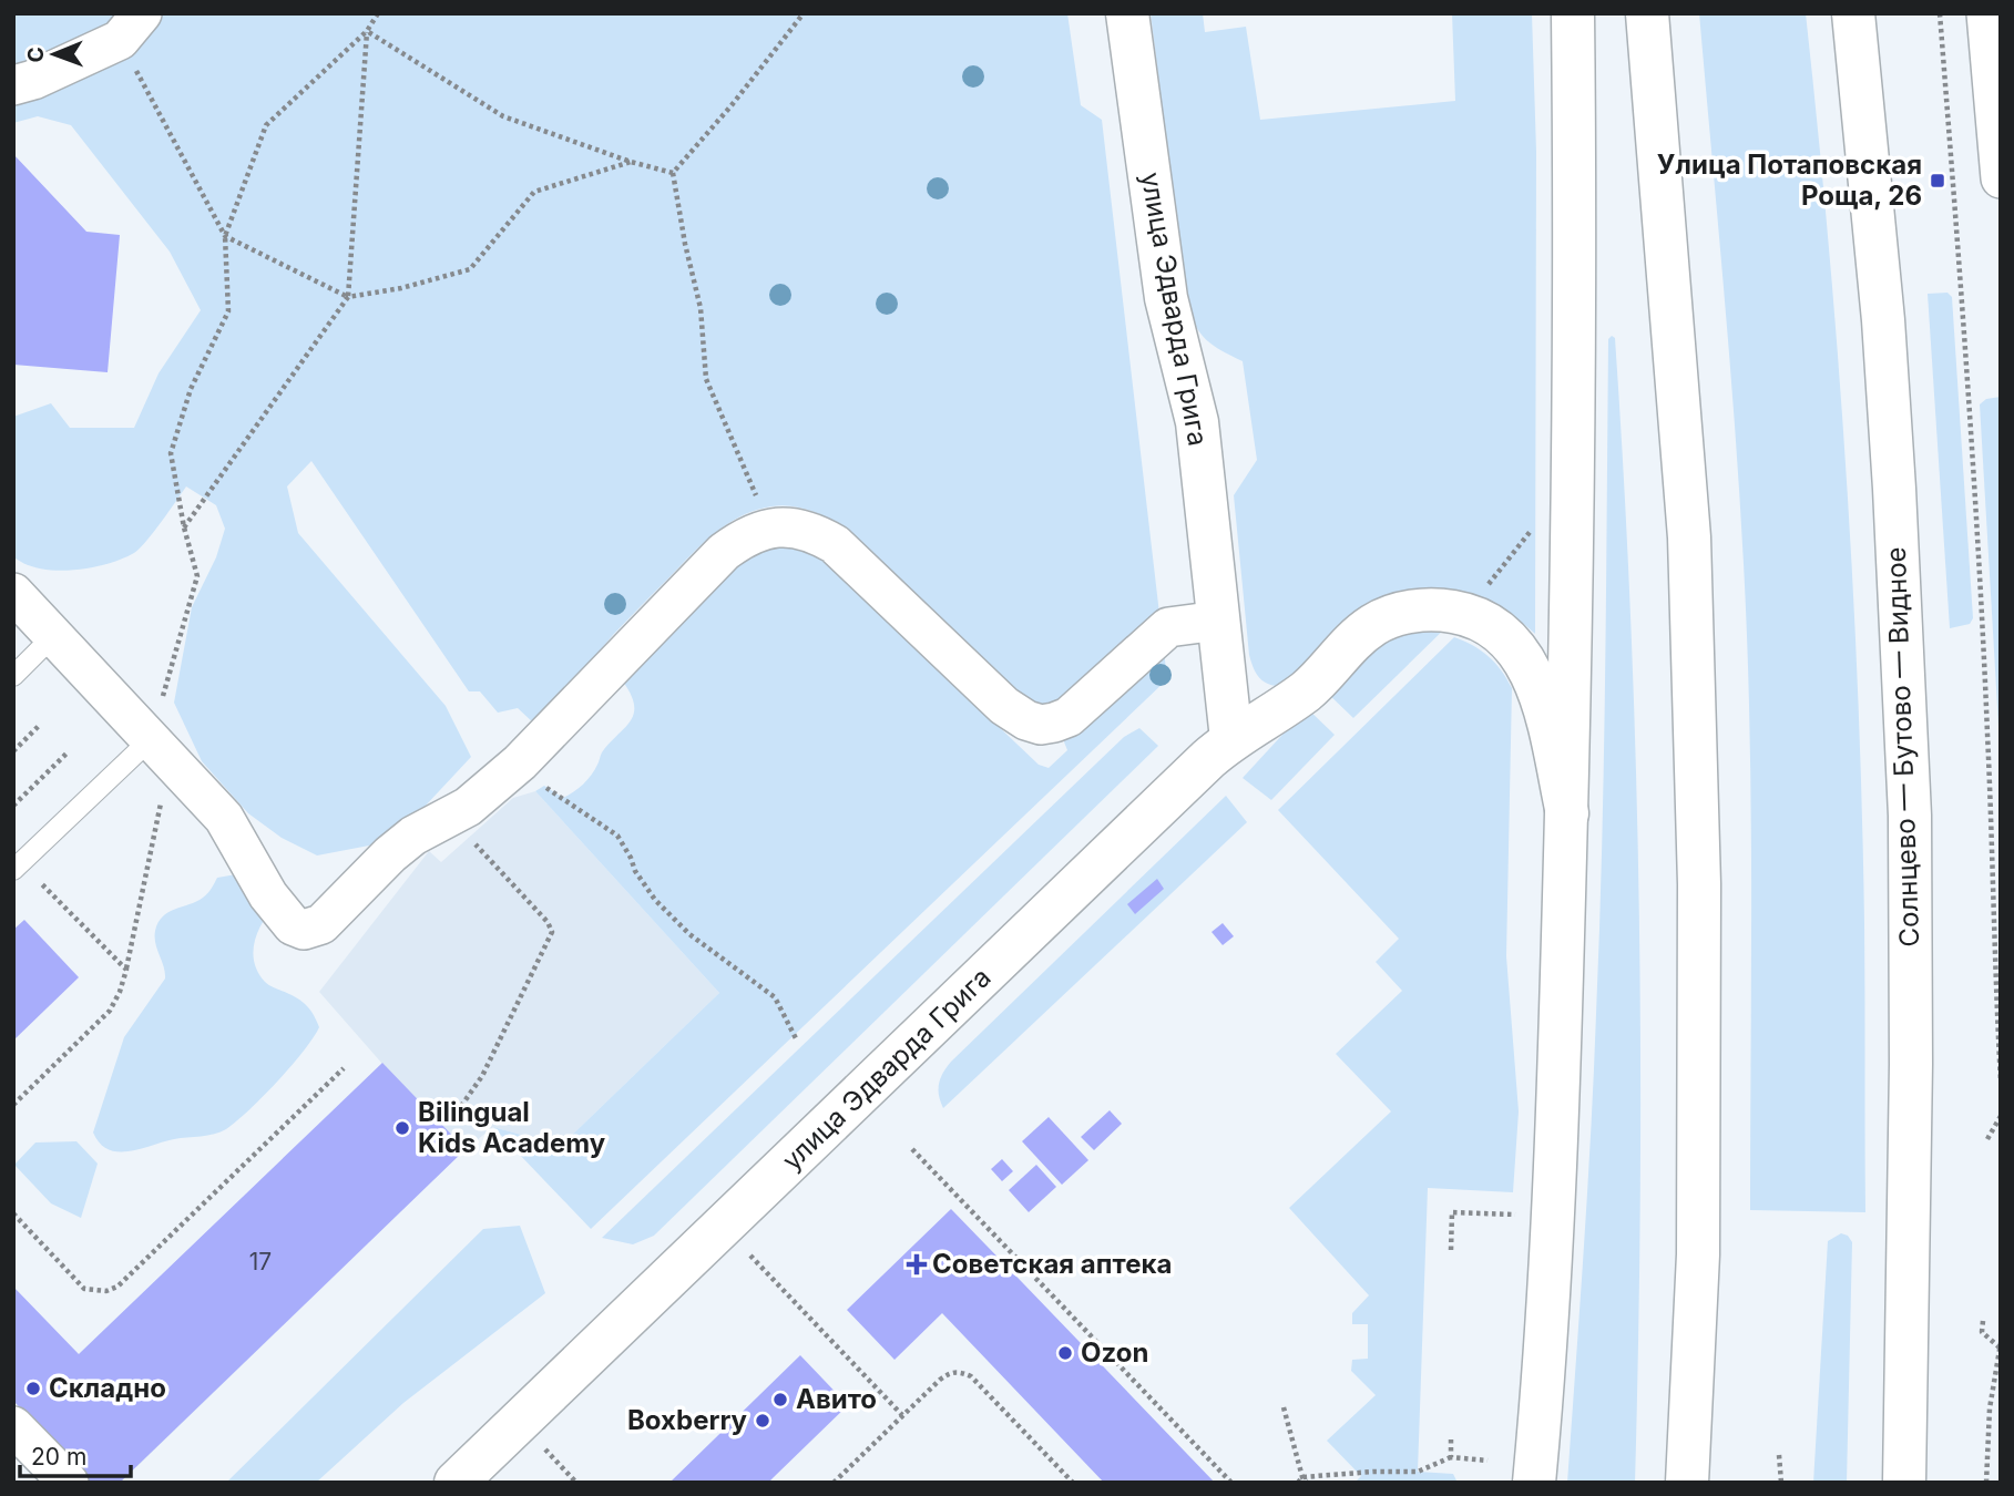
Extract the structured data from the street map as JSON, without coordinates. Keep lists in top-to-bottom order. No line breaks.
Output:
{"streets":{"main road":["улица Эдварда Грига","Солнцево — Бутово — Видное"]},"places":{"transit":["Улица Потаповская Роща, 26"],"other":["Bilingual Kids Academy","Ozon","Складно","Авито","Boxberry"],"health":["Советская аптека"]},"house_numbers":["17"],"scale_bar":"20 m","north":"left"}
